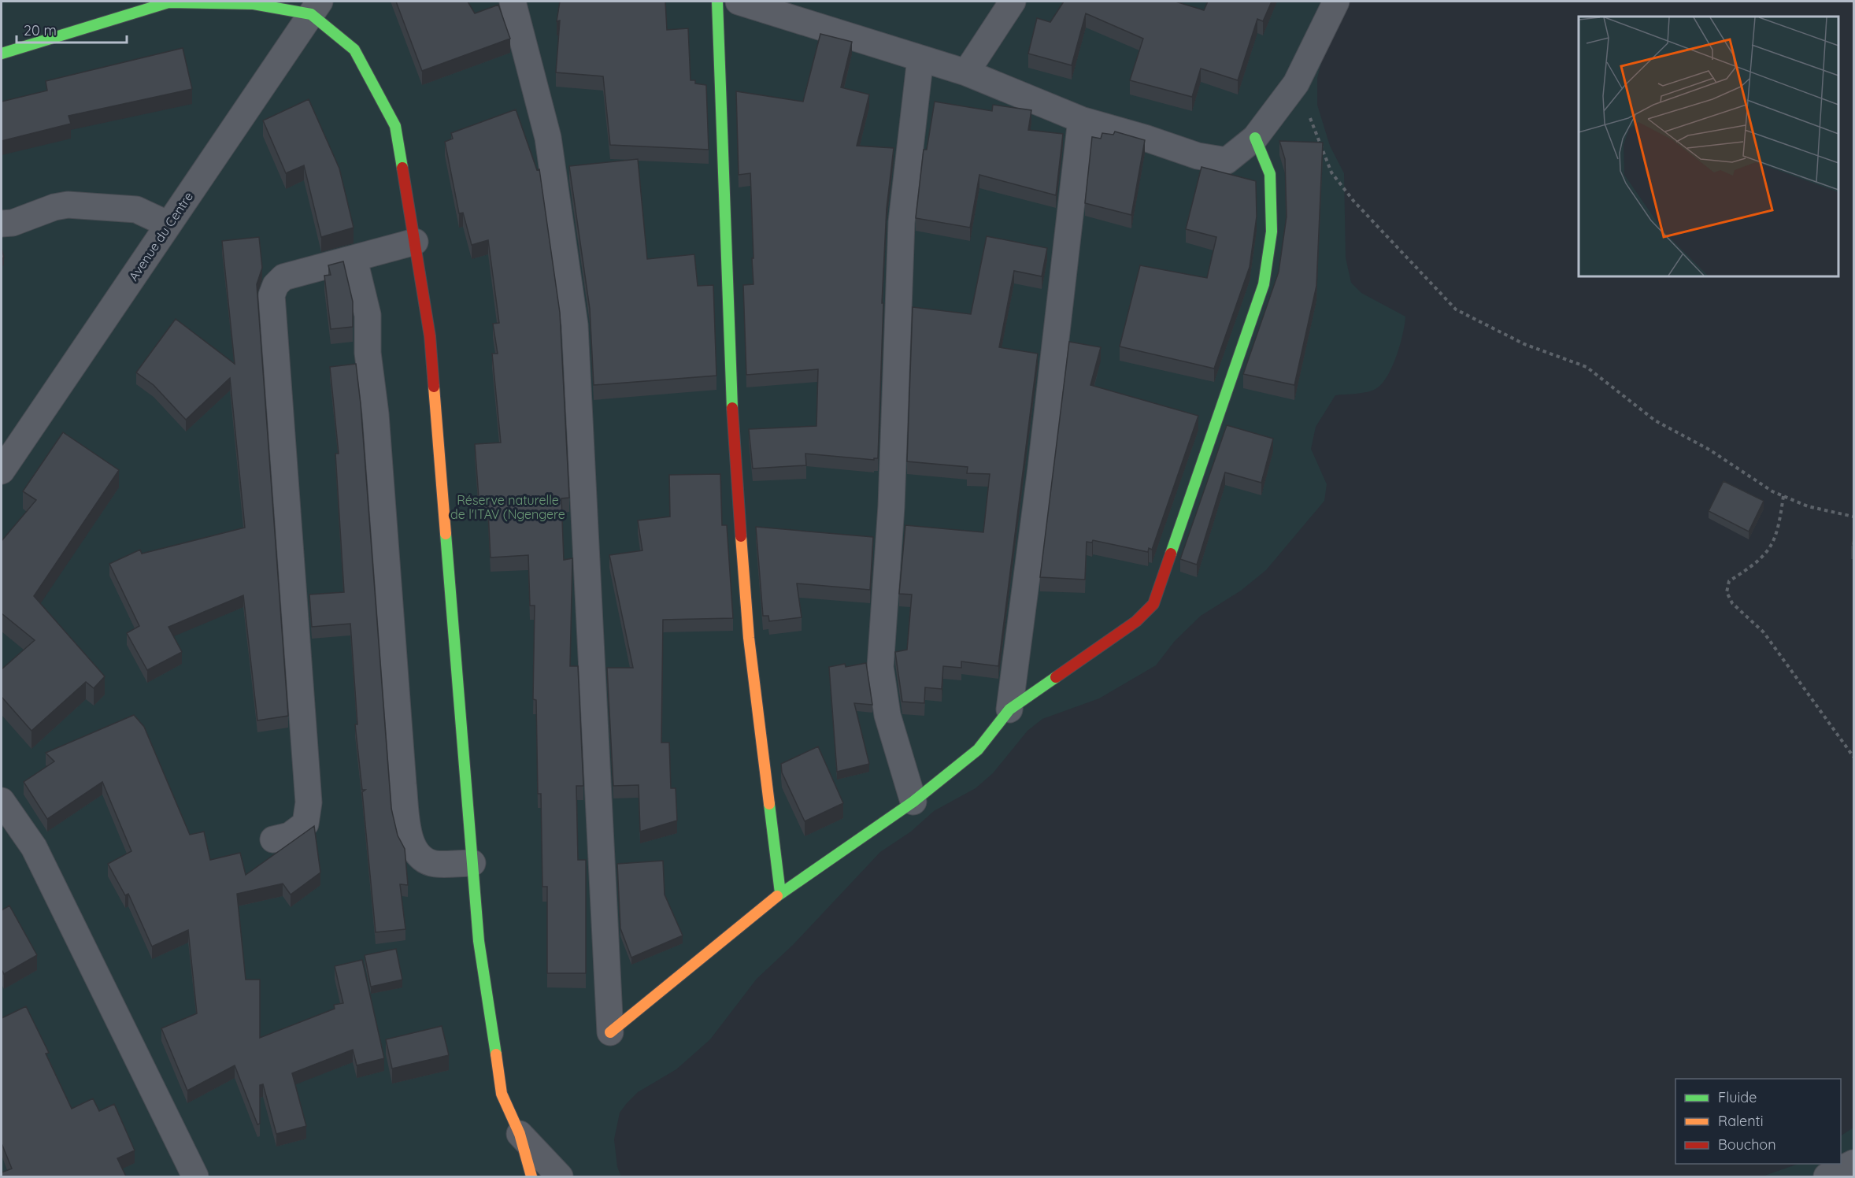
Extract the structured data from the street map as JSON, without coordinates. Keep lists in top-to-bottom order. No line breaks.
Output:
{"streets":{"street":["Avenue du Centre"]},"parks":["Réserve naturelle de l'ITAV (Ngengere"],"legend":["Fluide","Ralenti","Bouchon"],"scale_bar":"20 m"}
